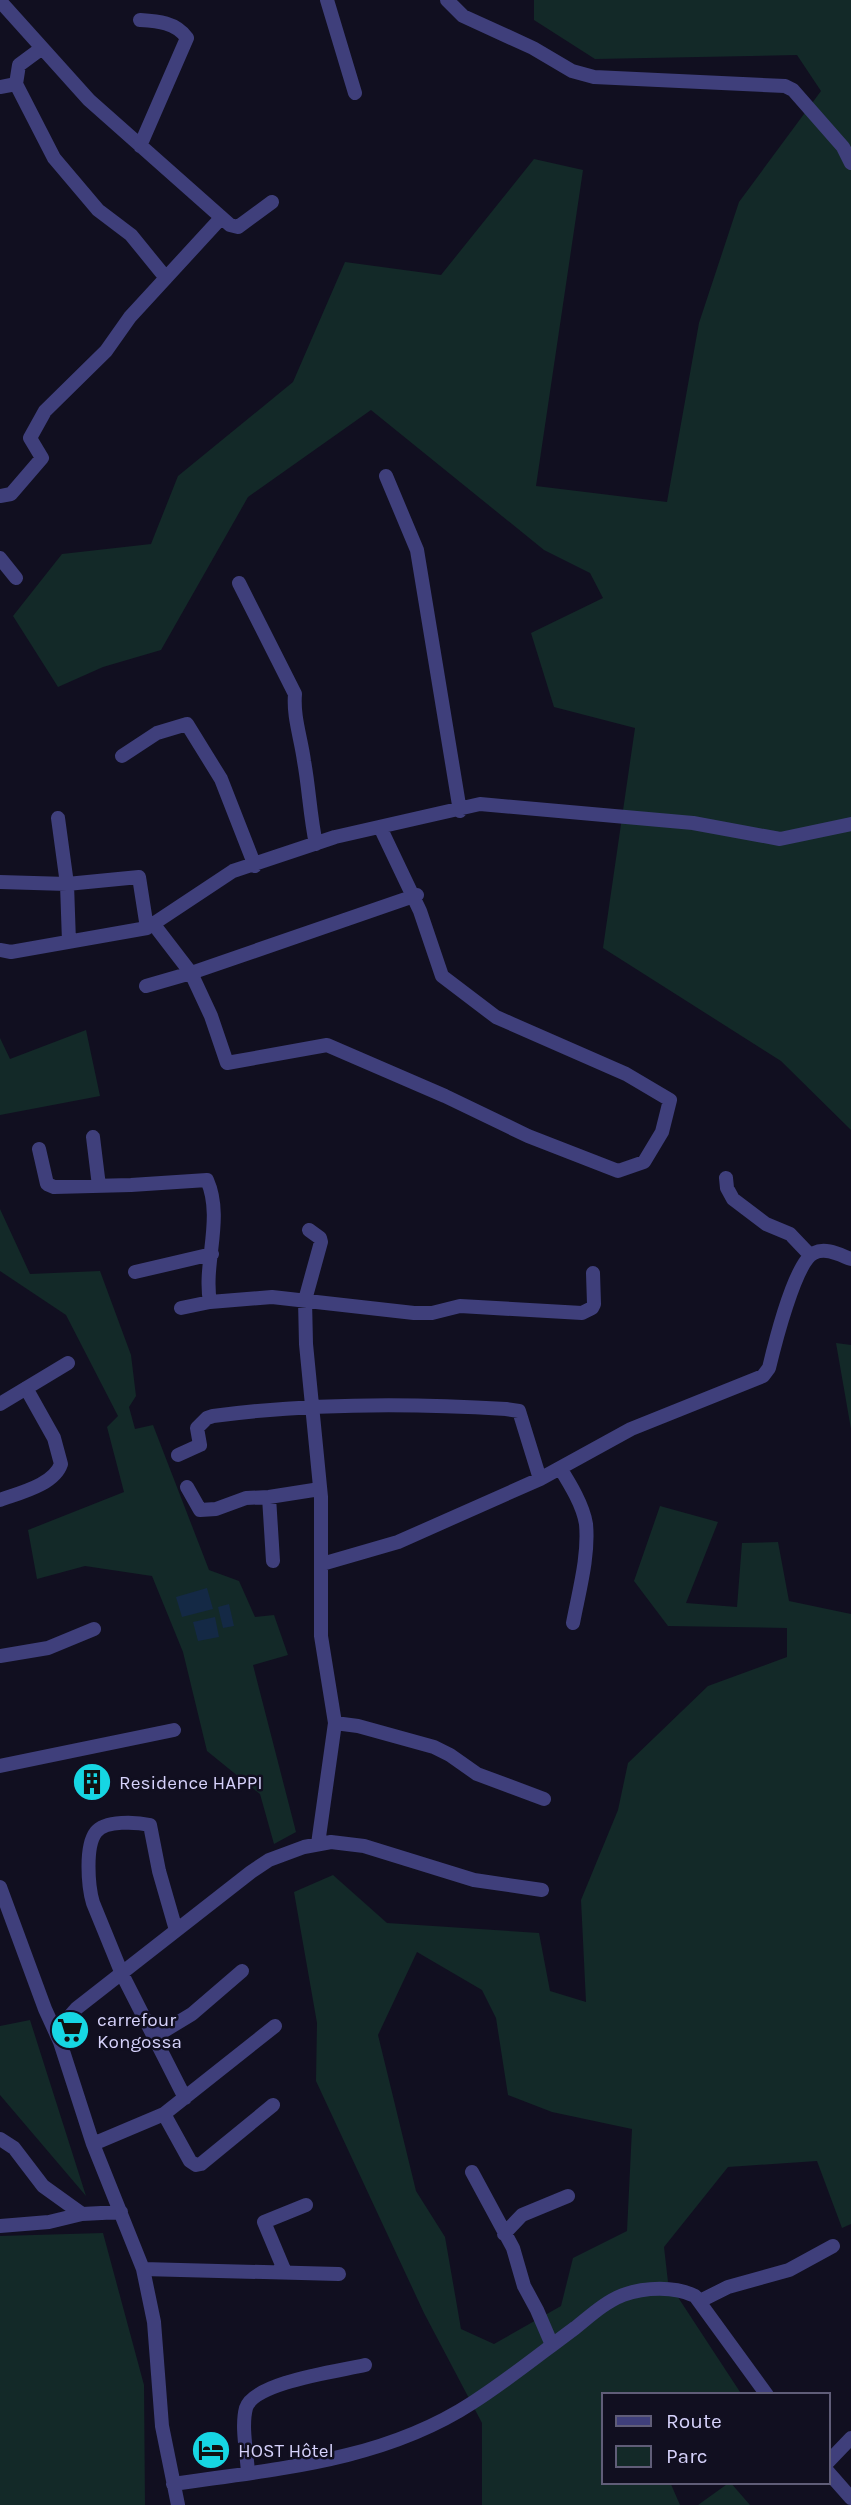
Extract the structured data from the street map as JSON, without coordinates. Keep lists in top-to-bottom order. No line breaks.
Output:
{"places":{"building":["Residence HAPPI"],"supermarket":["carrefour Kongossa"],"hotel":["HOST Hôtel"]},"legend":["Route","Parc"]}
